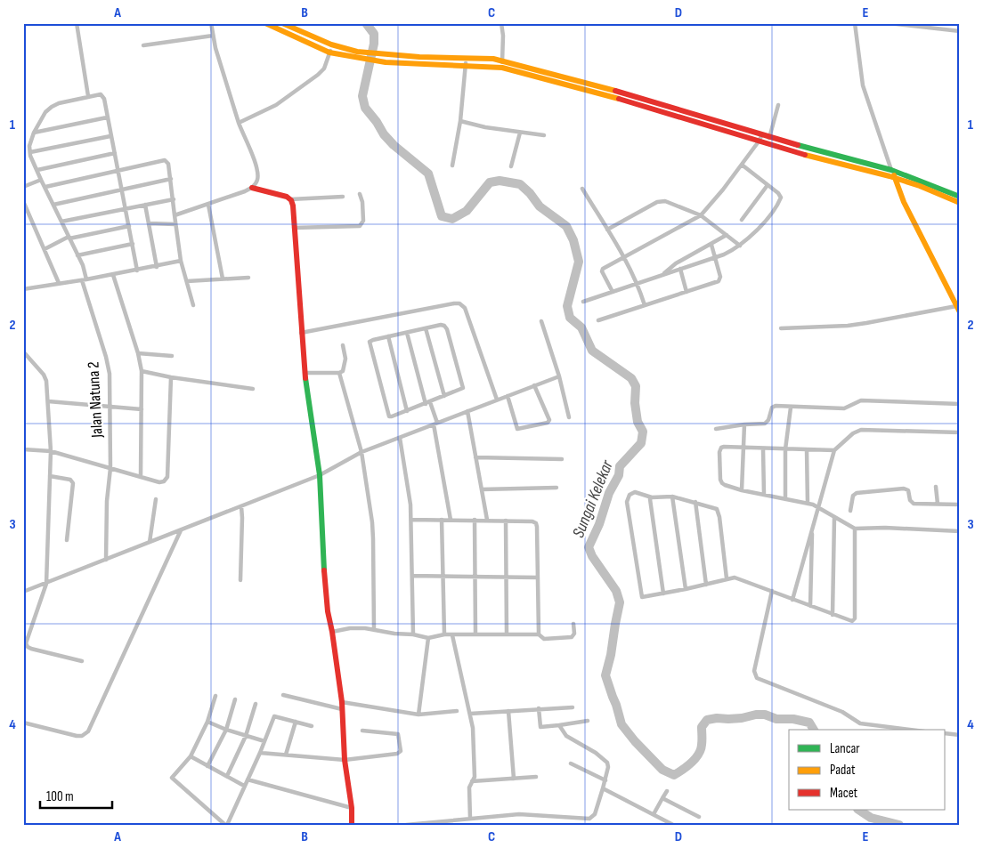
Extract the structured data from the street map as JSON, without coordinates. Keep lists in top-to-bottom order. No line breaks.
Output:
{"streets":{"street":["Jalan Natuna 2"]},"water":["Sungai Kelekar"],"legend":["Lancar","Padat","Macet"],"scale_bar":"100 m","grid":{"columns":["A","B","C","D","E"],"rows":["1","2","3","4"]}}
